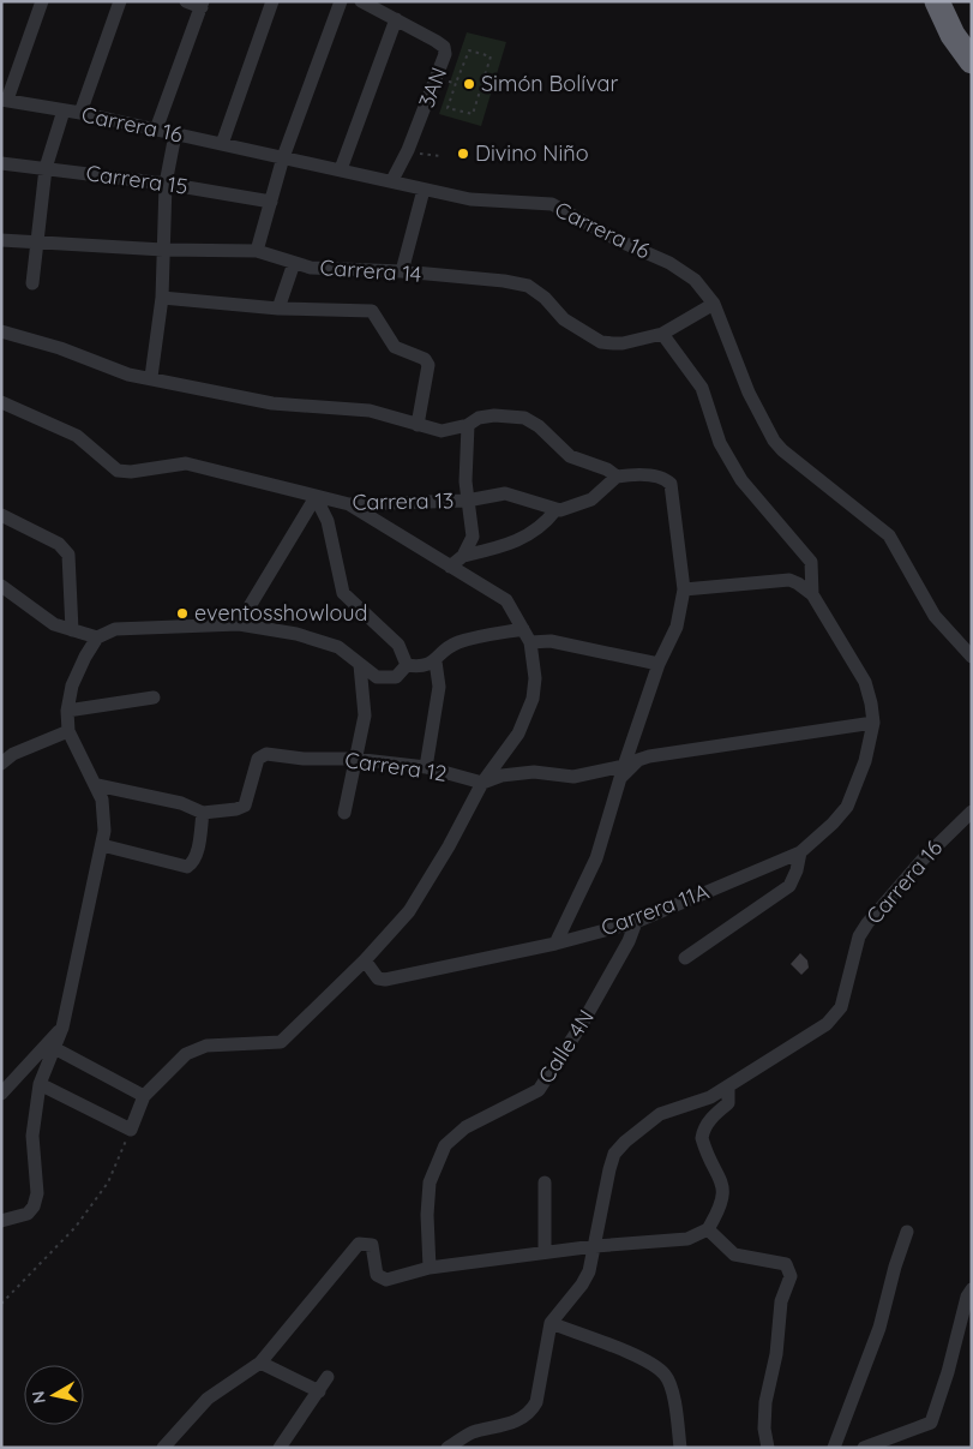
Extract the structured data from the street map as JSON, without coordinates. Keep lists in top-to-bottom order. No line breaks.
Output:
{"streets":{"street":["3AN","Carrera 16","Carrera 15","Carrera 14","Carrera 13","Carrera 12","Carrera 11A","Calle 4N"]},"crossings":[["3AN","Carrera 16"],["Carrera 16","Carrera 14"],["Carrera 11A","Calle 4N"]],"places":["Simón Bolívar","Divino Niño","eventosshowloud"],"north":"left"}
